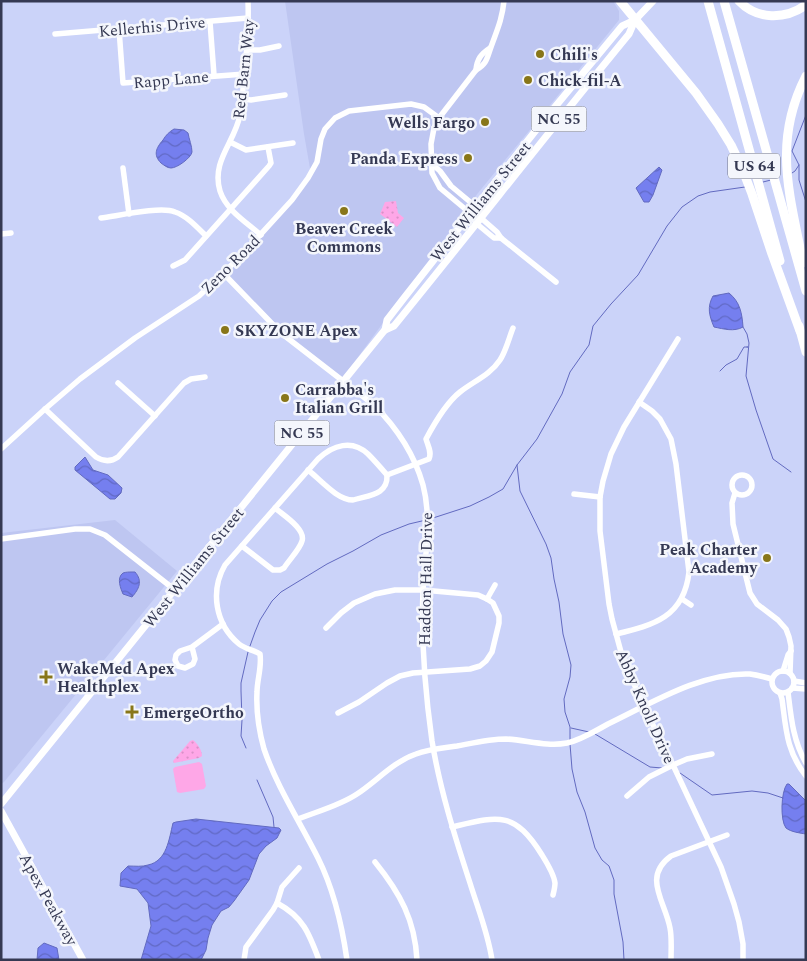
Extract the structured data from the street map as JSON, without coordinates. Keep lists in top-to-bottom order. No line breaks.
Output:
{"streets":{"highway":["US 64"],"main road":["NC 55","West Williams Street","Apex Peakway"],"street":["Kellerhis Drive","Red Barn Way","Rapp Lane","Zeno Road","Haddon Hall Drive","Abby Knoll Drive"]},"crossings":[["Kellerhis Drive","Red Barn Way"],["Kellerhis Drive","Rapp Lane"],["Red Barn Way","Rapp Lane"],["Red Barn Way","Zeno Road"],["NC 55","West Williams Street"],["West Williams Street","Haddon Hall Drive"],["Zeno Road","Haddon Hall Drive"]],"places":{"other":["Chili's","Chick-fil-A","Wells Fargo","Panda Express","Beaver Creek Commons","SKYZONE Apex","Carrabba's Italian Grill","Peak Charter Academy"],"health":["WakeMed Apex Healthplex","EmergeOrtho"]}}
